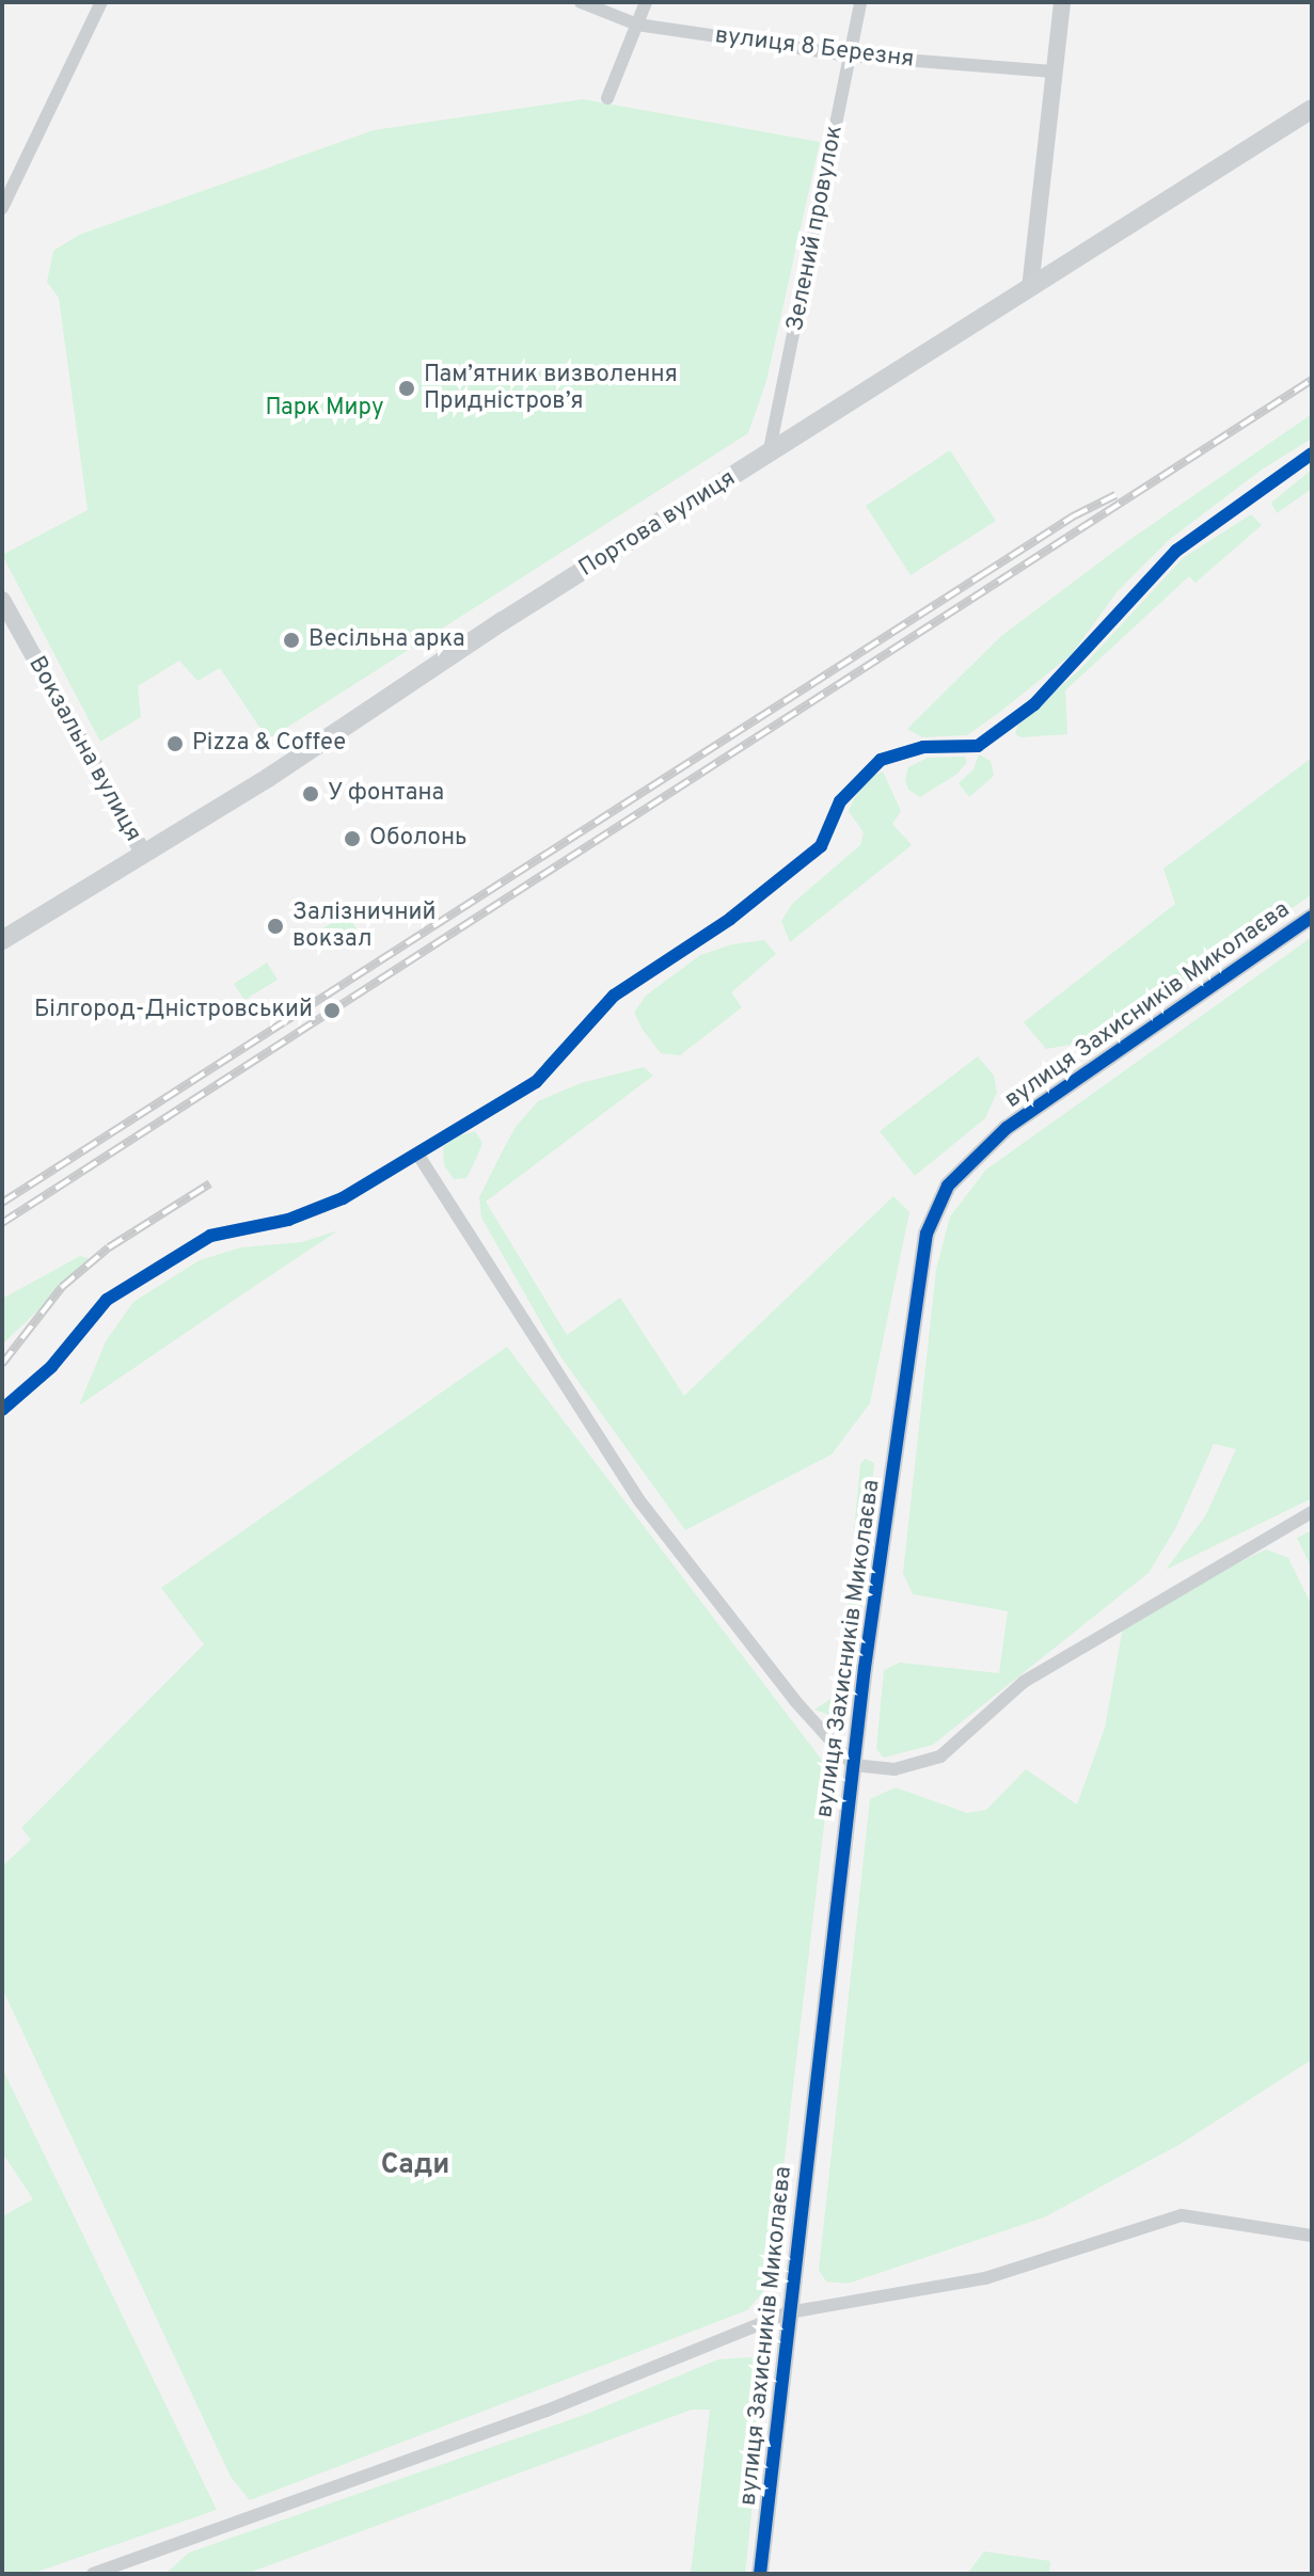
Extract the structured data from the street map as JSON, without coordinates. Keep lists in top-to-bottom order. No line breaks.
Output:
{"streets":{"main road":["Портова вулиця"],"street":["вулиця 8 Березня","Зелений провулок","Вокзальна вулиця","вулиця Захисників Миколаєва"]},"crossings":[["вулиця 8 Березня","Зелений провулок"],["Зелений провулок","Портова вулиця"],["Портова вулиця","Вокзальна вулиця"]],"districts":["Сади"],"parks":["Парк Миру"],"places":["Пам’ятник визволення Придністров’я","Весільна арка","Pizza & Coffee","У фонтана","Оболонь","Залізничний вокзал","Білгород-Дністровський"]}
